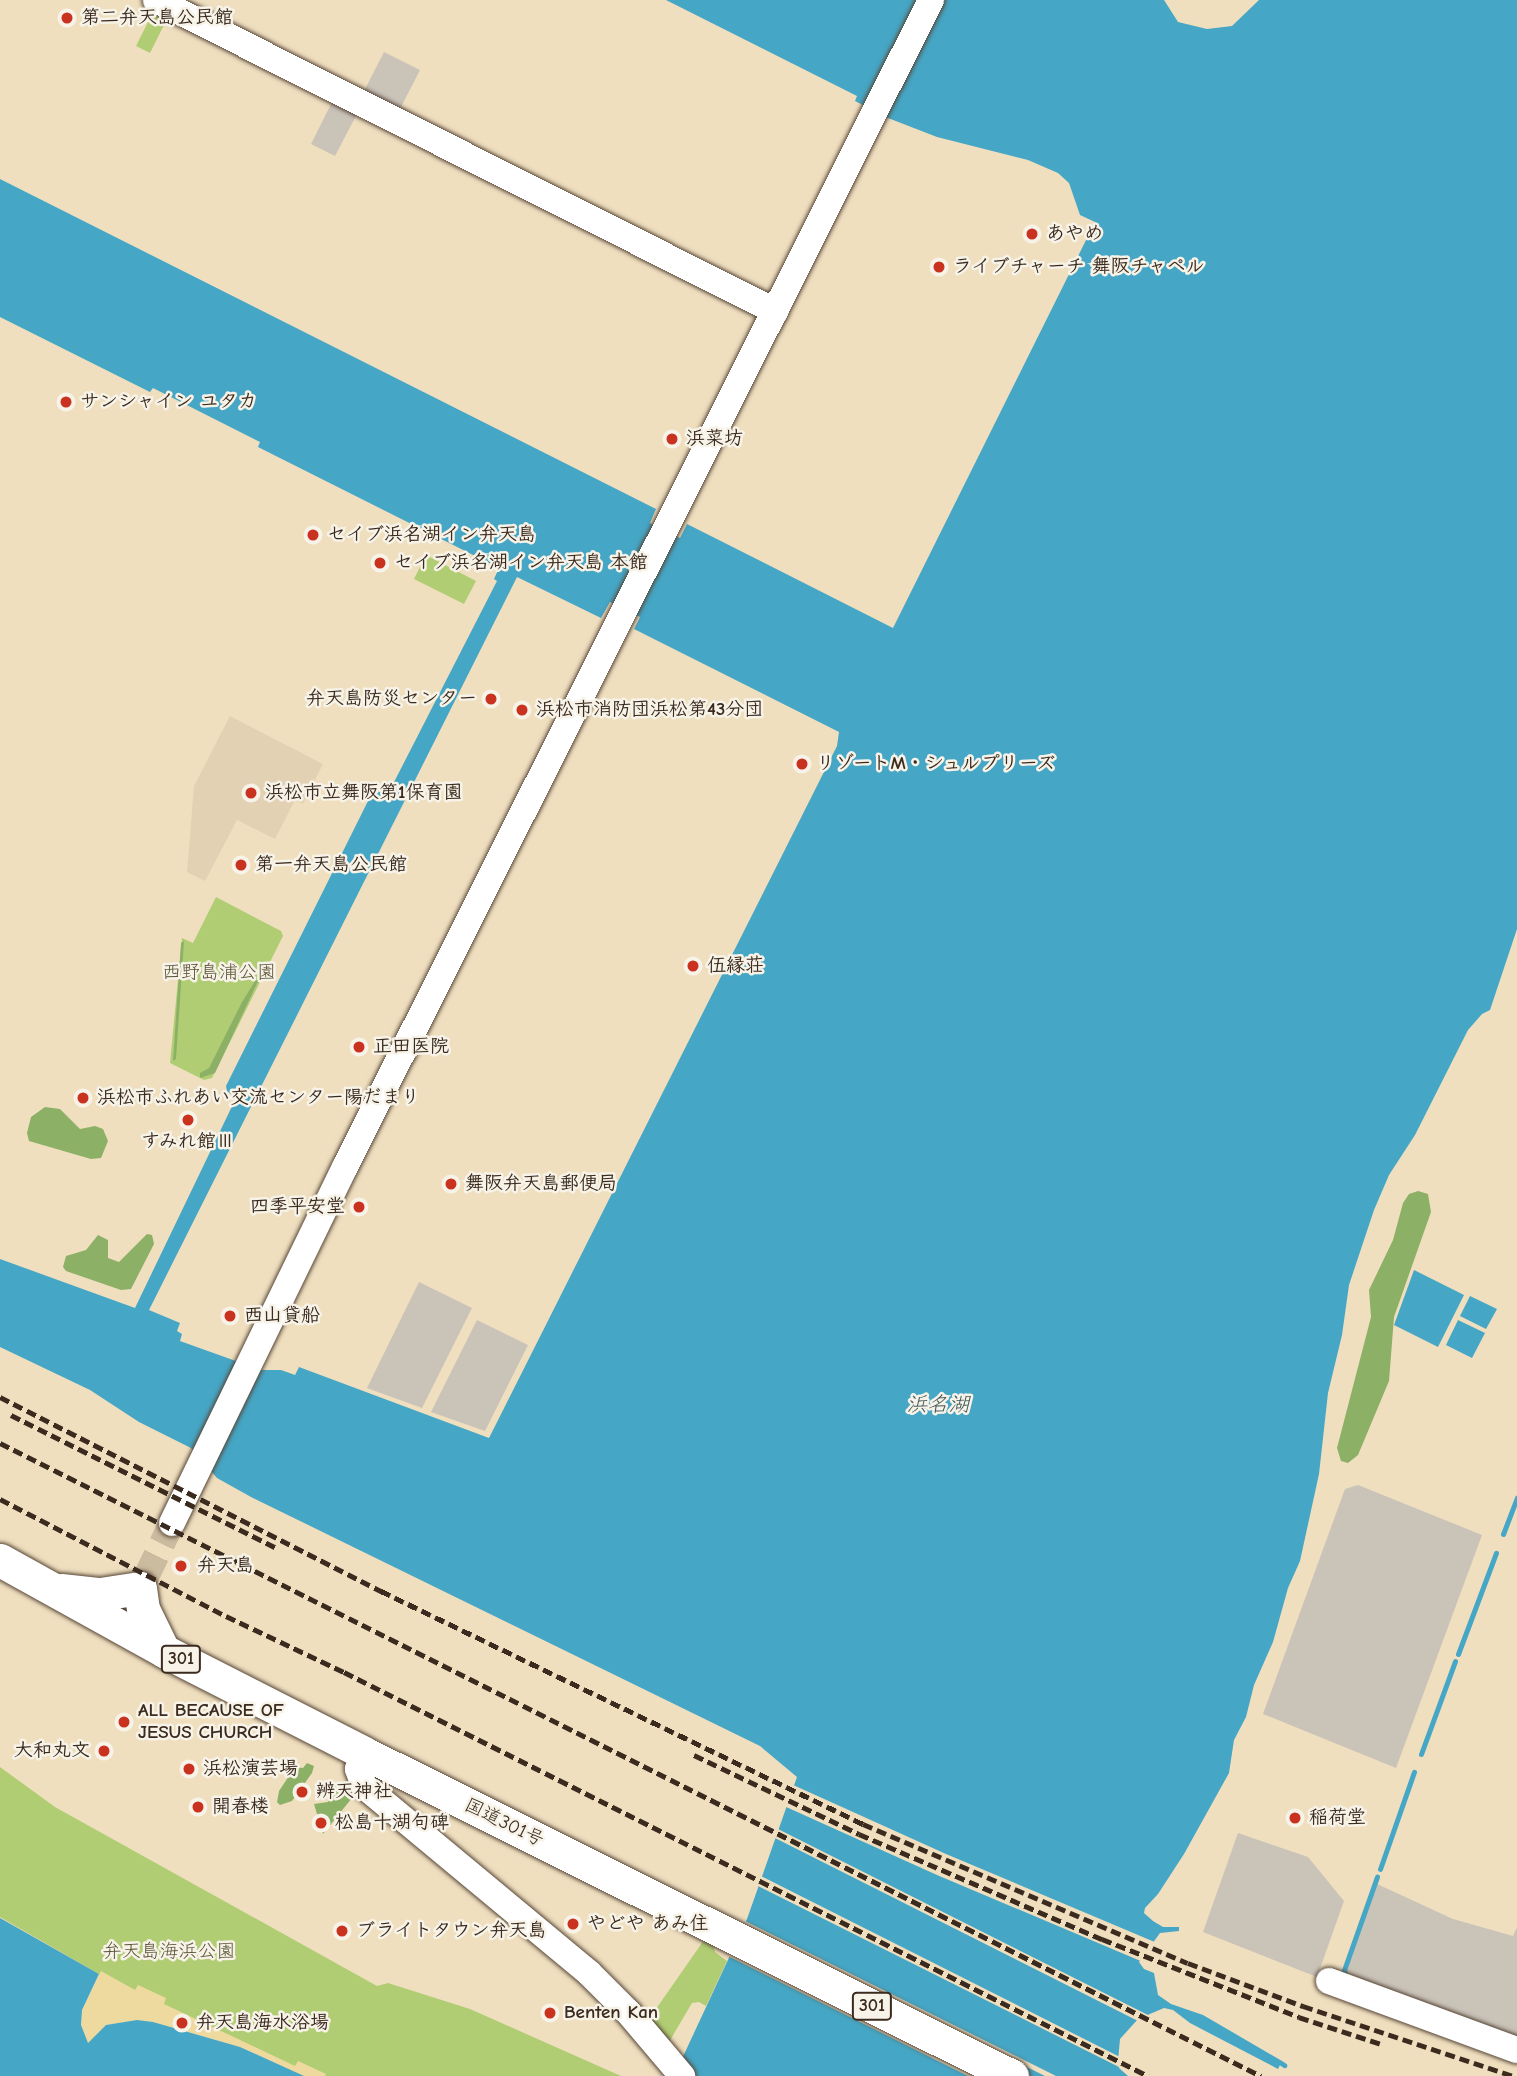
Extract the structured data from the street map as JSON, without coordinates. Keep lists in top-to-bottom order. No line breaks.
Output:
{"streets":{"highway":["301","国道301号"]},"water":["浜名湖"],"parks":["西野島浦公園","弁天島海浜公園"],"places":["第二弁天島公民館","あやめ","ライブチャーチ 舞阪チャペル","サンシャイン ユタカ","浜菜坊","セイブ浜名湖イン弁天島","セイブ浜名湖イン弁天島 本館","弁天島防災センター","浜松市消防団浜松第43分団","リゾートM・シュルプリーズ","浜松市立舞阪第1保育園","第一弁天島公民館","伍縁荘","正田医院","浜松市ふれあい交流センター陽だまり","すみれ館Ⅲ","舞阪弁天島郵便局","四季平安堂","西山貸船","弁天島","ALL BECAUSE OF JESUS CHURCH","大和丸文","浜松演芸場","辨天神社","開春楼","稲荷堂","松島十湖句碑","やどや あみ住","ブライトタウン弁天島","Benten Kan","弁天島海水浴場"]}
